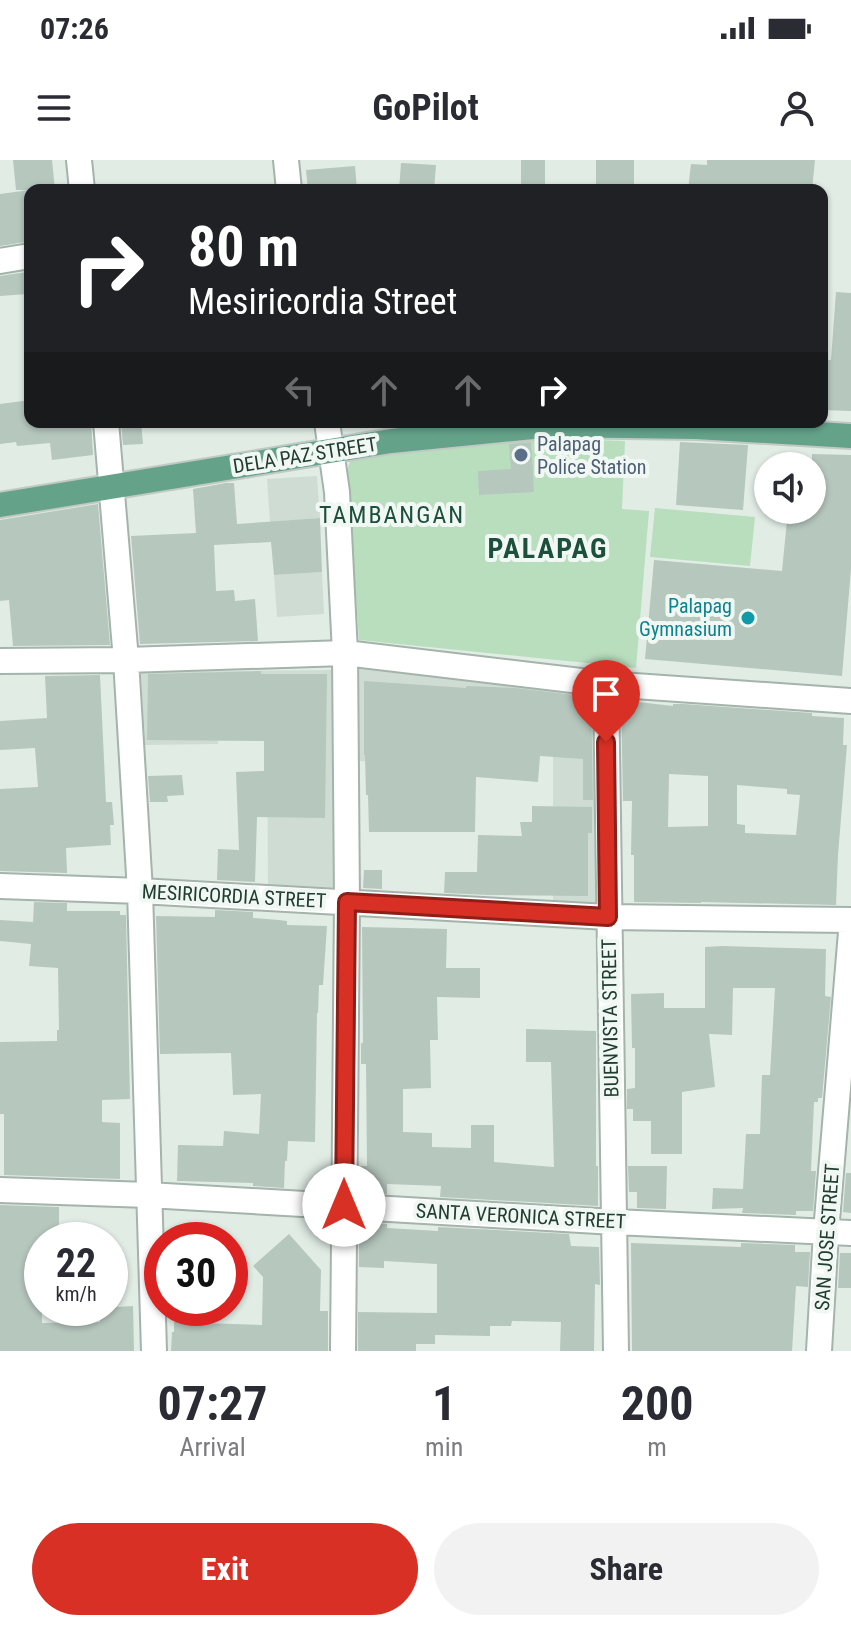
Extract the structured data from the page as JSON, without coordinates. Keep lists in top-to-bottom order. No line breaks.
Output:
{"streets":{"main road":["DELA PAZ STREET"],"street":["MESIRICORDIA STREET","BUENVISTA STREET","SANTA VERONICA STREET","SAN JOSE STREET"]},"crossings":[["MESIRICORDIA STREET","BUENVISTA STREET"],["BUENVISTA STREET","SANTA VERONICA STREET"],["SANTA VERONICA STREET","SAN JOSE STREET"]],"districts":["TAMBANGAN","PALAPAG"],"places":["Palapag Police Station","Palapag Gymnasium"],"page":{"status":"07:26","header":"GoPilot","turn":["80 m","Mesiricordia Street"],"speed":"22 km/h","limit":"30","eta":["07:27","Arrival","1","min","200","m"],"buttons":["Exit","Share"]}}
